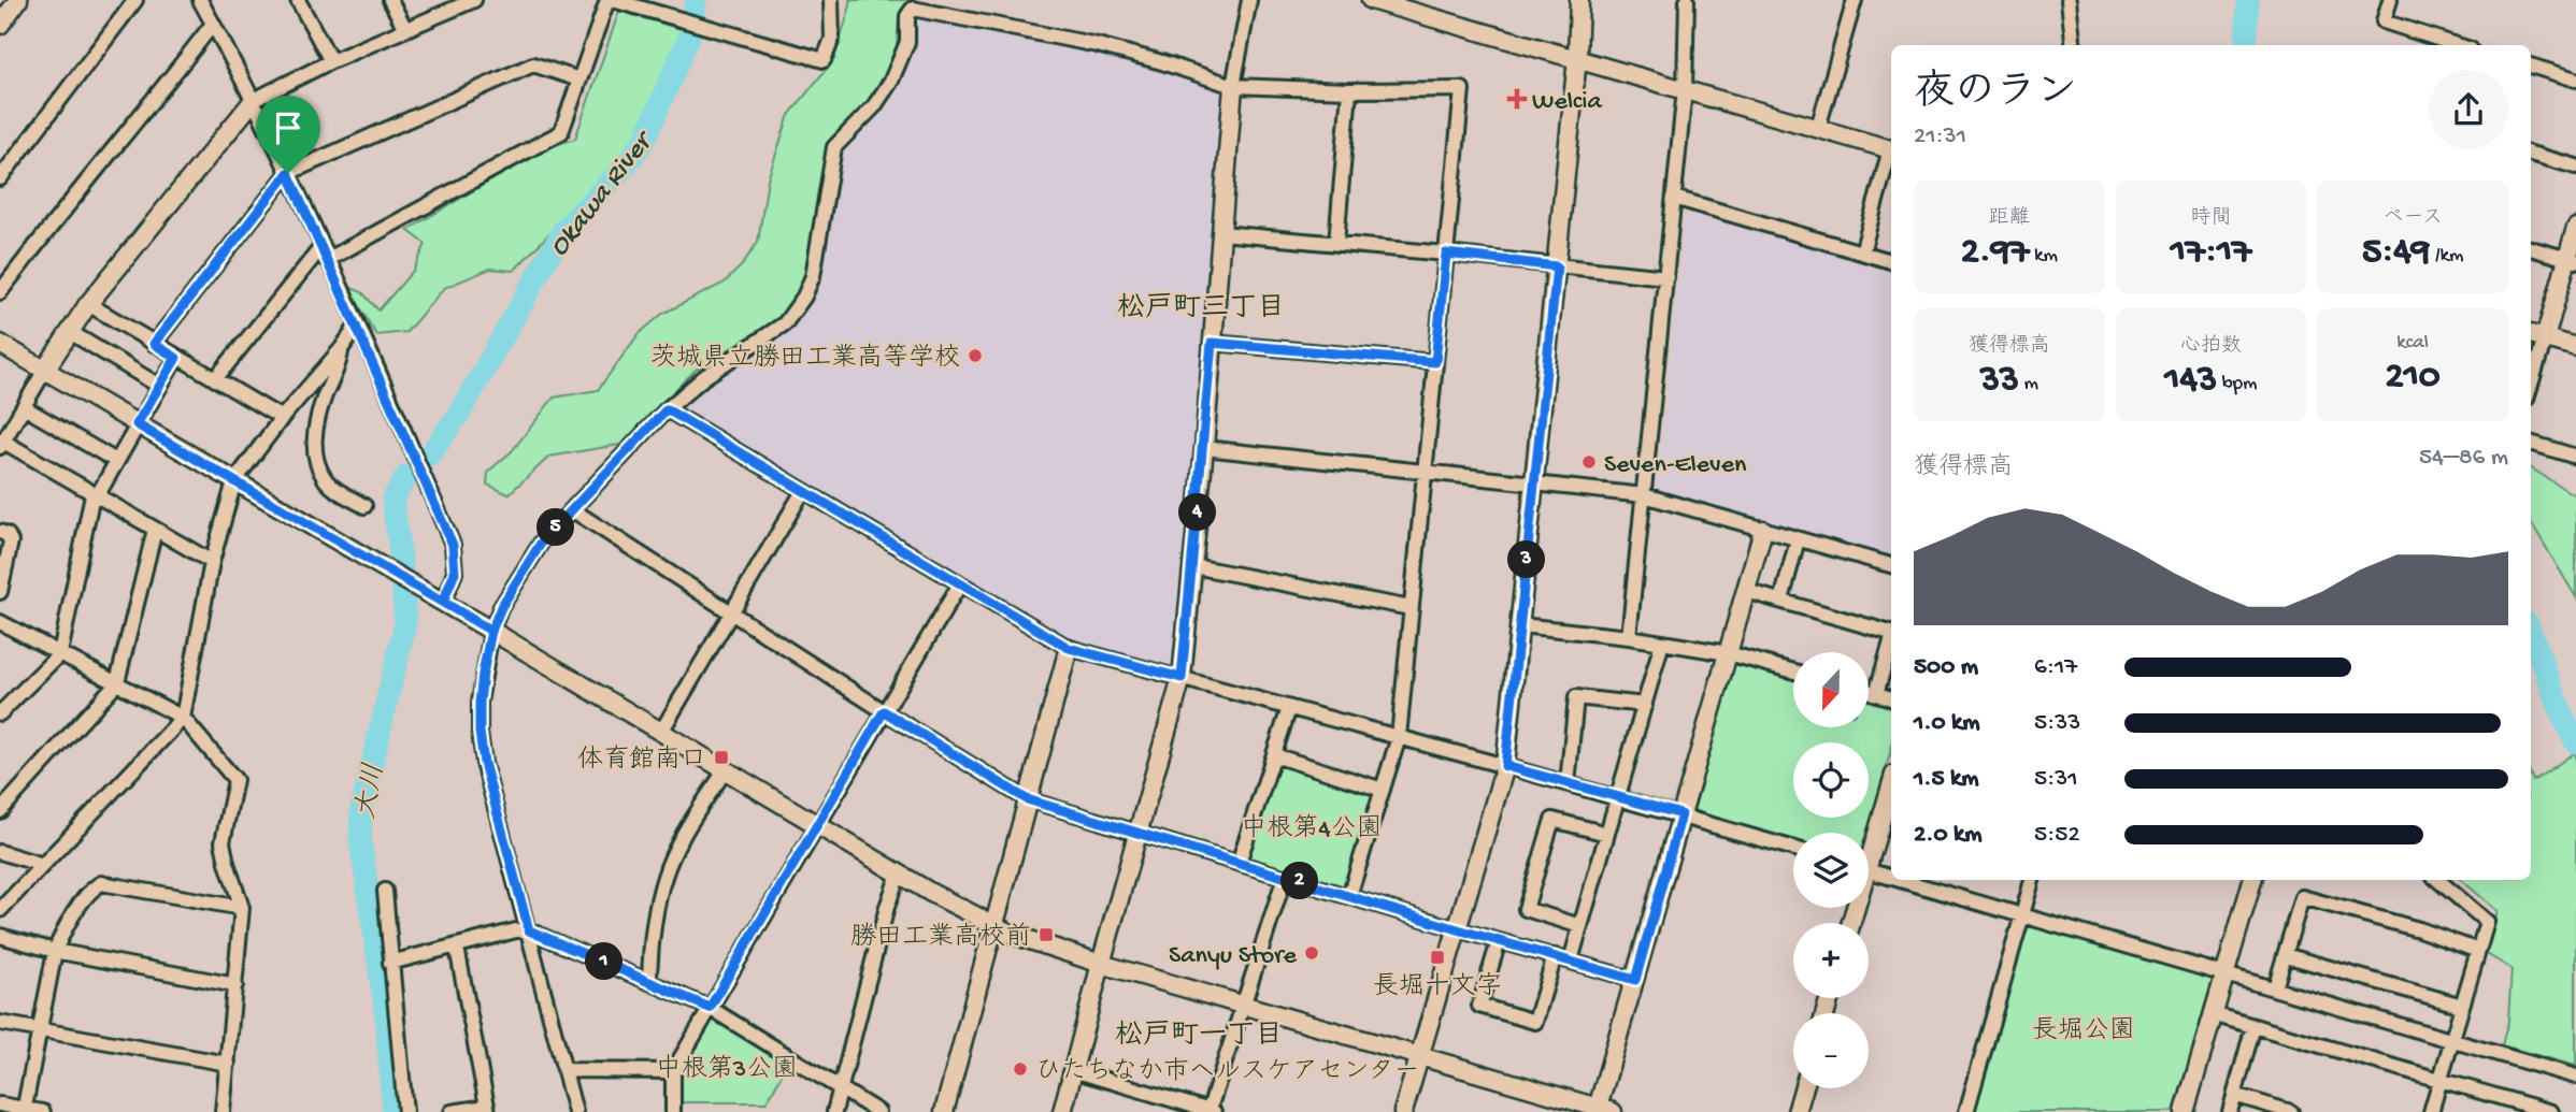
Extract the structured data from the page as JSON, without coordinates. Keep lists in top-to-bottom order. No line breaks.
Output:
{"districts":["松戸町三丁目","松戸町一丁目"],"water":["Okawa River","大川"],"parks":["中根第4公園","長堀公園","中根第3公園"],"places":{"health":["Welcia"],"other":["茨城県立勝田工業高等学校","Seven-Eleven","Sanyu Store","ひたちなか市ヘルスケアセンター"],"transit":["体育館南口","勝田工業高校前","長堀十文字"]},"north":"bottom","page":{"heading":["夜のラン","21:31"],"stats":[["距離","2.97 km"],["時間","17:17"],["ペース","5:49 /km"],["獲得標高","33 m"],["心拍数","143 bpm"],["kcal","210"]],"chart":["獲得標高","54–86 m"],"pins":["4","5","3","2","1"],"list":[{"name":"500 m","note":"6:17"},{"name":"1.0 km","note":"5:33"},{"name":"1.5 km","note":"5:31"},{"name":"2.0 km","note":"5:52"}],"map_buttons":["+","−"]}}
